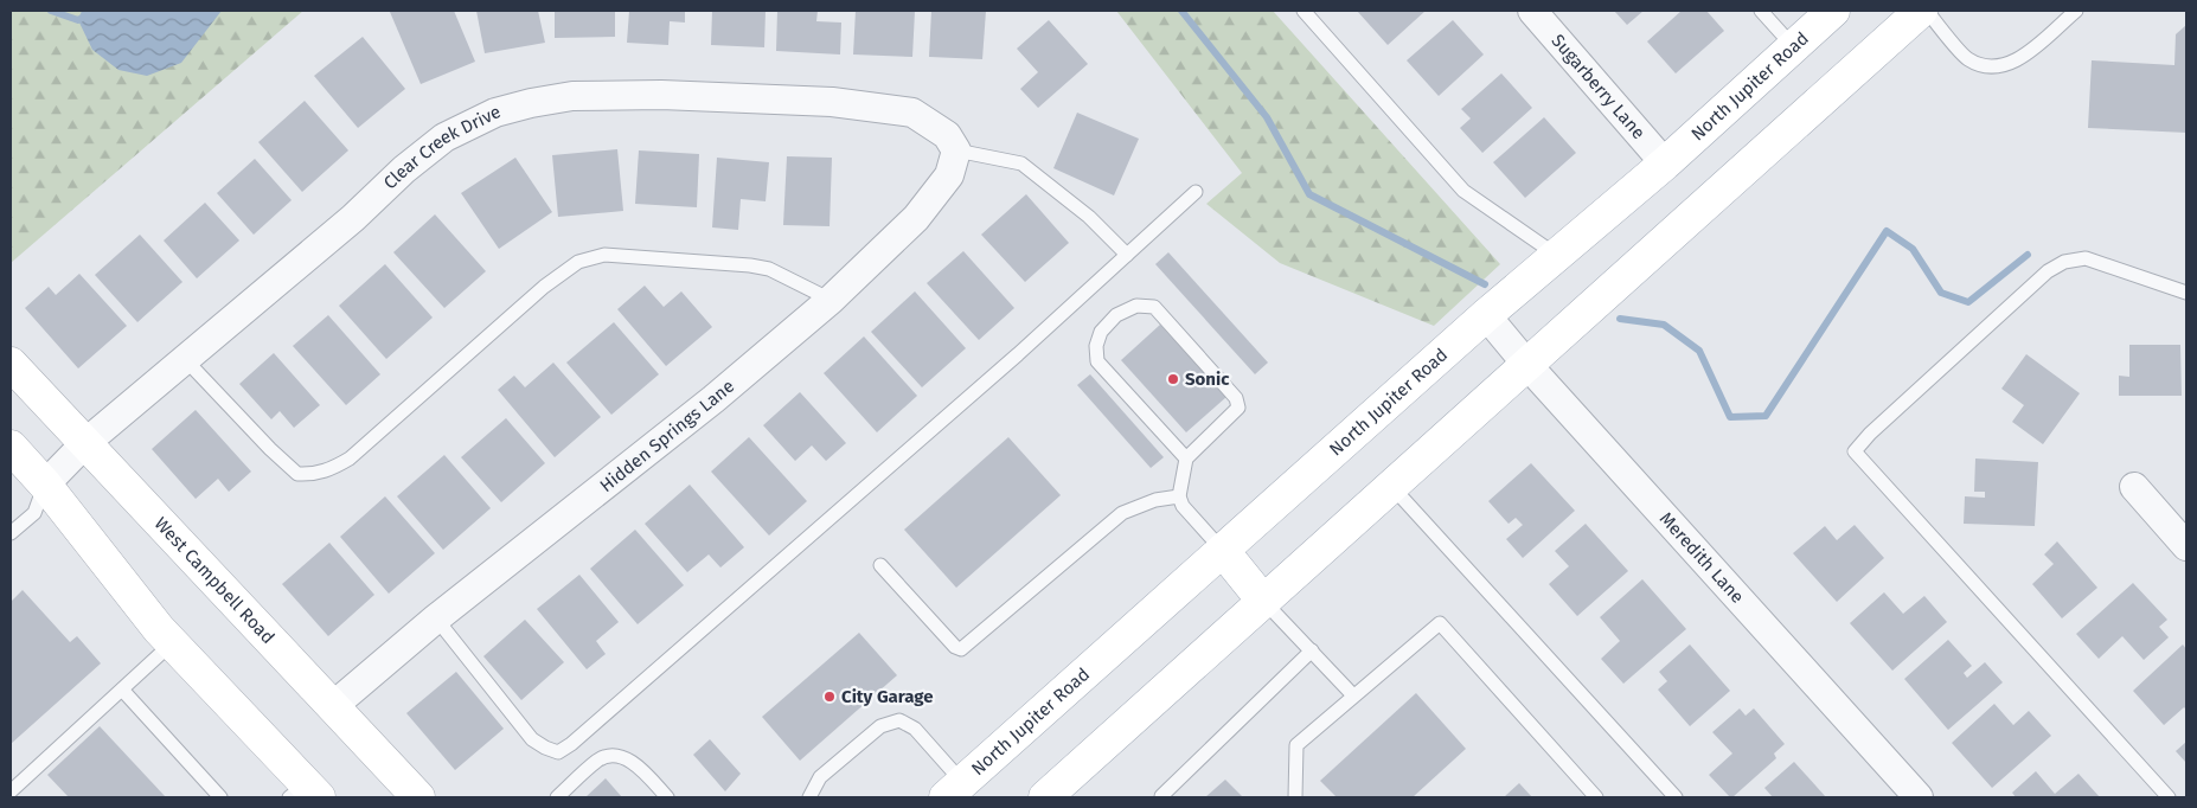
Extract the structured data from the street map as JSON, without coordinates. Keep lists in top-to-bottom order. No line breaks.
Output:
{"streets":{"main road":["North Jupiter Road","West Campbell Road"],"street":["Sugarberry Lane","Clear Creek Drive","Hidden Springs Lane","Meredith Lane"]},"crossings":[["Sugarberry Lane","North Jupiter Road"],["North Jupiter Road","Meredith Lane"],["Clear Creek Drive","Hidden Springs Lane"],["Clear Creek Drive","West Campbell Road"],["Hidden Springs Lane","West Campbell Road"]],"places":["Sonic","City Garage"]}
